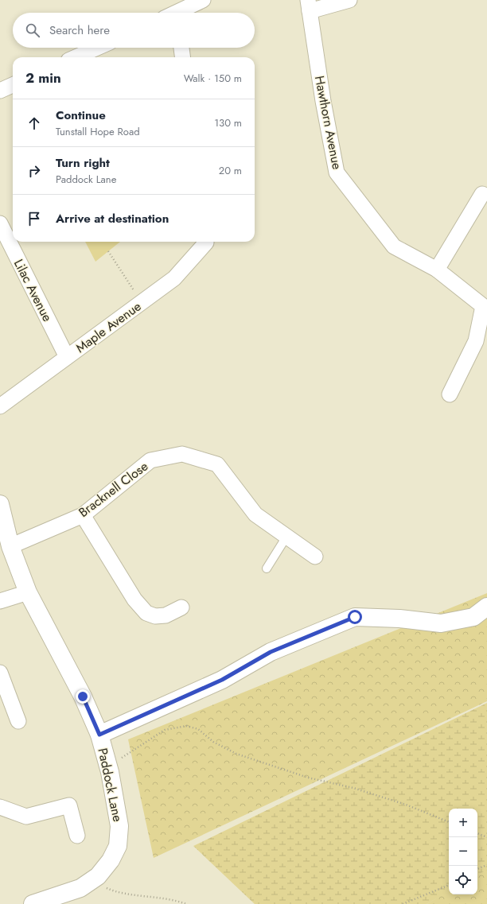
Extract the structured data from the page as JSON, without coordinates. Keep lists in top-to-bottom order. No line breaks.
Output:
{"streets":{"street":["Hawthorn Avenue","Lilac Avenue","Maple Avenue","Bracknell Close","Paddock Lane"]},"crossings":[["Lilac Avenue","Maple Avenue"],["Bracknell Close","Paddock Lane"]],"page":{"search":"Search here","heading":["2 min","Walk · 150 m"],"list":[["Continue","Tunstall Hope Road","130 m"],["Turn right","Paddock Lane","20 m"],"Arrive at destination"],"map_buttons":["+","−"]}}
